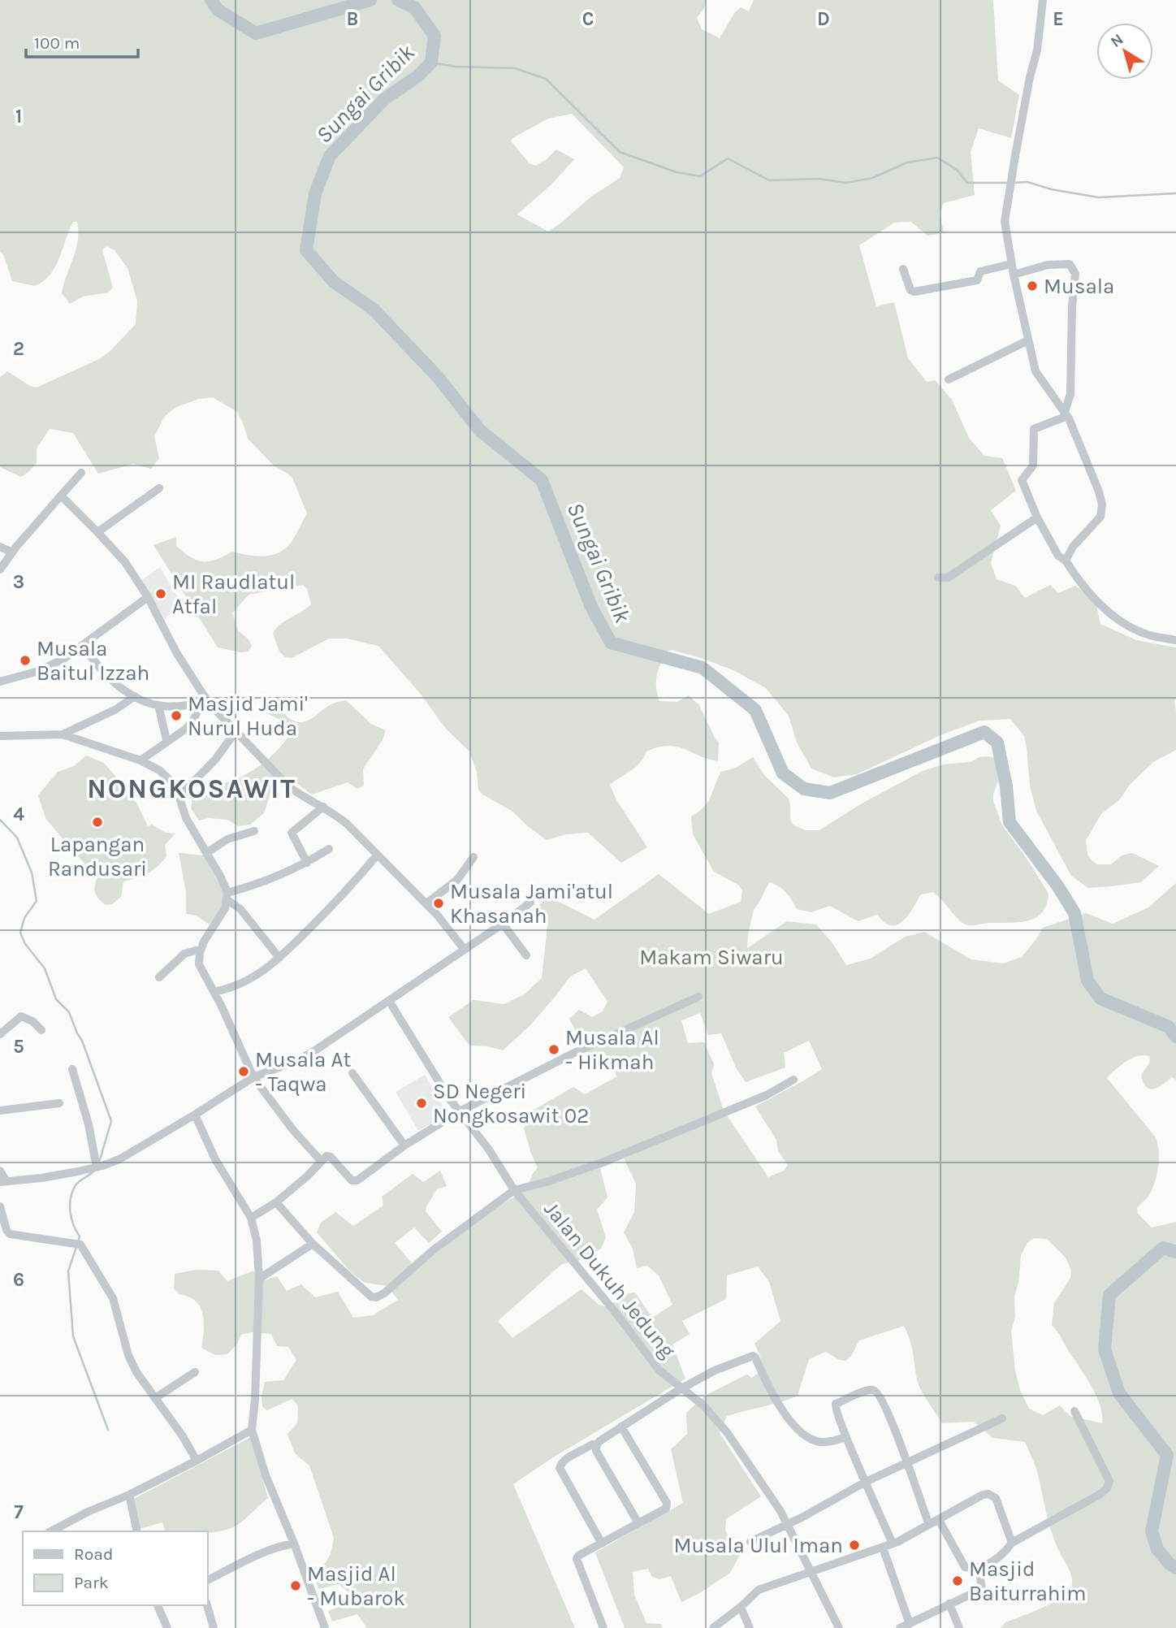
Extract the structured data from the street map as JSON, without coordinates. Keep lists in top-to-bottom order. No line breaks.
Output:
{"streets":{"street":["Jalan Dukuh Jedung"]},"districts":["NONGKOSAWIT"],"water":["Sungai Gribik"],"parks":["Makam Siwaru"],"places":["Musala","MI Raudlatul Atfal","Musala Baitul Izzah","Masjid Jami' Nurul Huda","Lapangan Randusari","Musala Jami'atul Khasanah","Musala Al - Hikmah","Musala At - Taqwa","SD Negeri Nongkosawit 02","Musala Ulul Iman","Masjid Baiturrahim","Masjid Al - Mubarok"],"legend":["Road","Park"],"scale_bar":"100 m","north":"top left","grid":{"columns":["B","C","D","E"],"rows":["1","2","3","4","5","6","7"]}}
